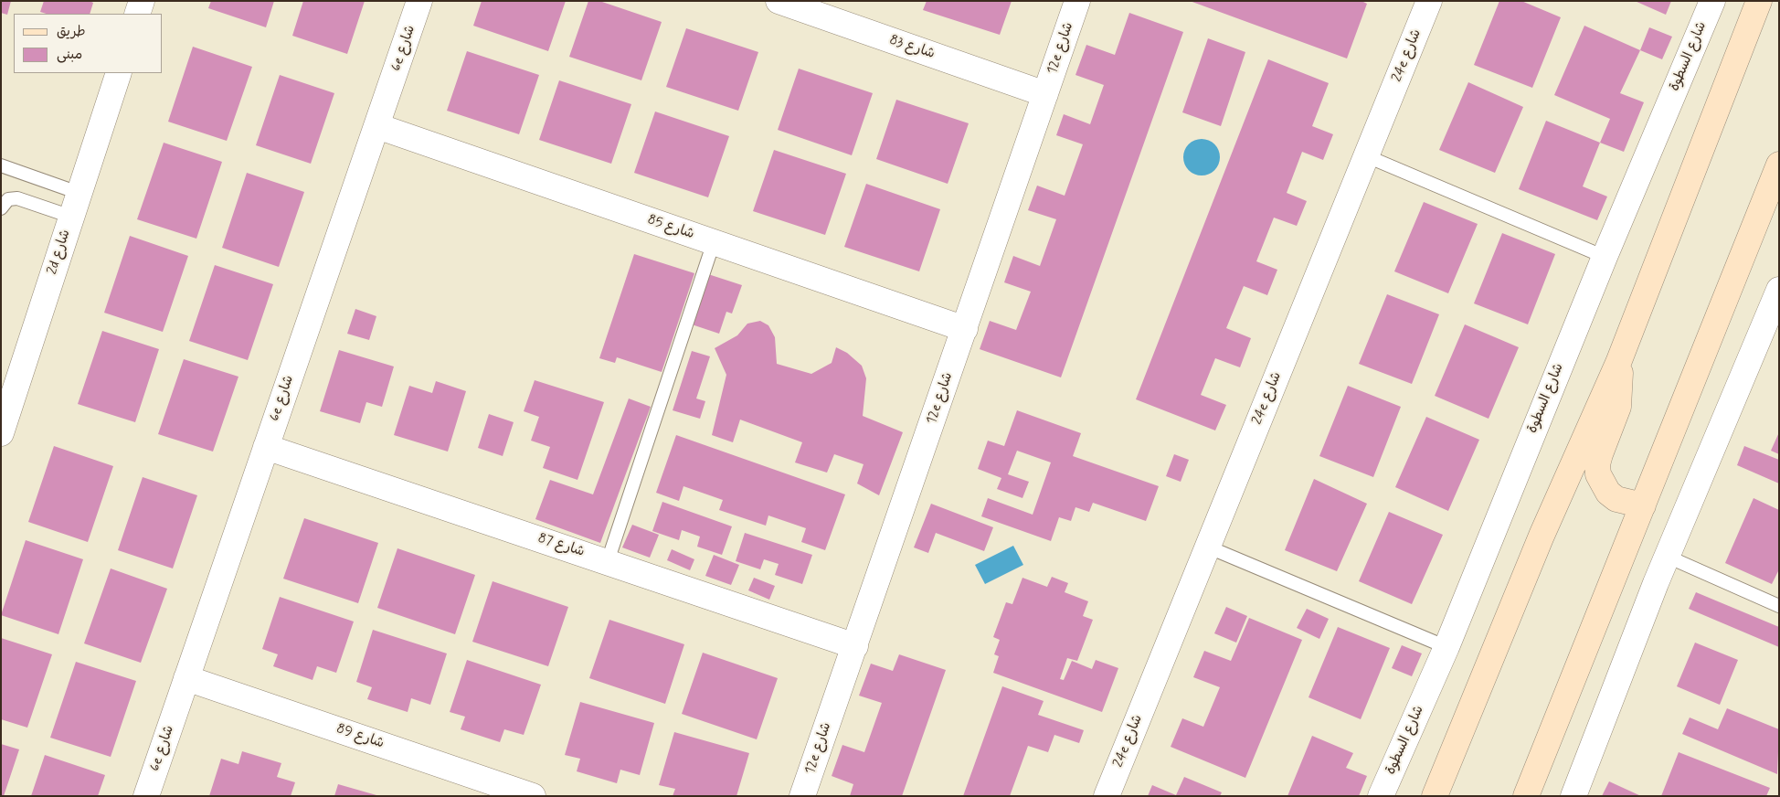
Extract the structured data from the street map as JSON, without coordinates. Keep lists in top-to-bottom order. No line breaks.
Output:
{"streets":{"street":["شارع 83","6e شارع","12e شارع","24e شارع","شارع السطوة","شارع 85","2d شارع","شارع 87","شارع 89"]},"crossings":[["شارع 83","12e شارع"],["6e شارع","شارع 85"],["6e شارع","شارع 87"],["6e شارع","شارع 89"],["12e شارع","شارع 85"],["12e شارع","شارع 87"]],"legend":["طريق","مبنى"]}
